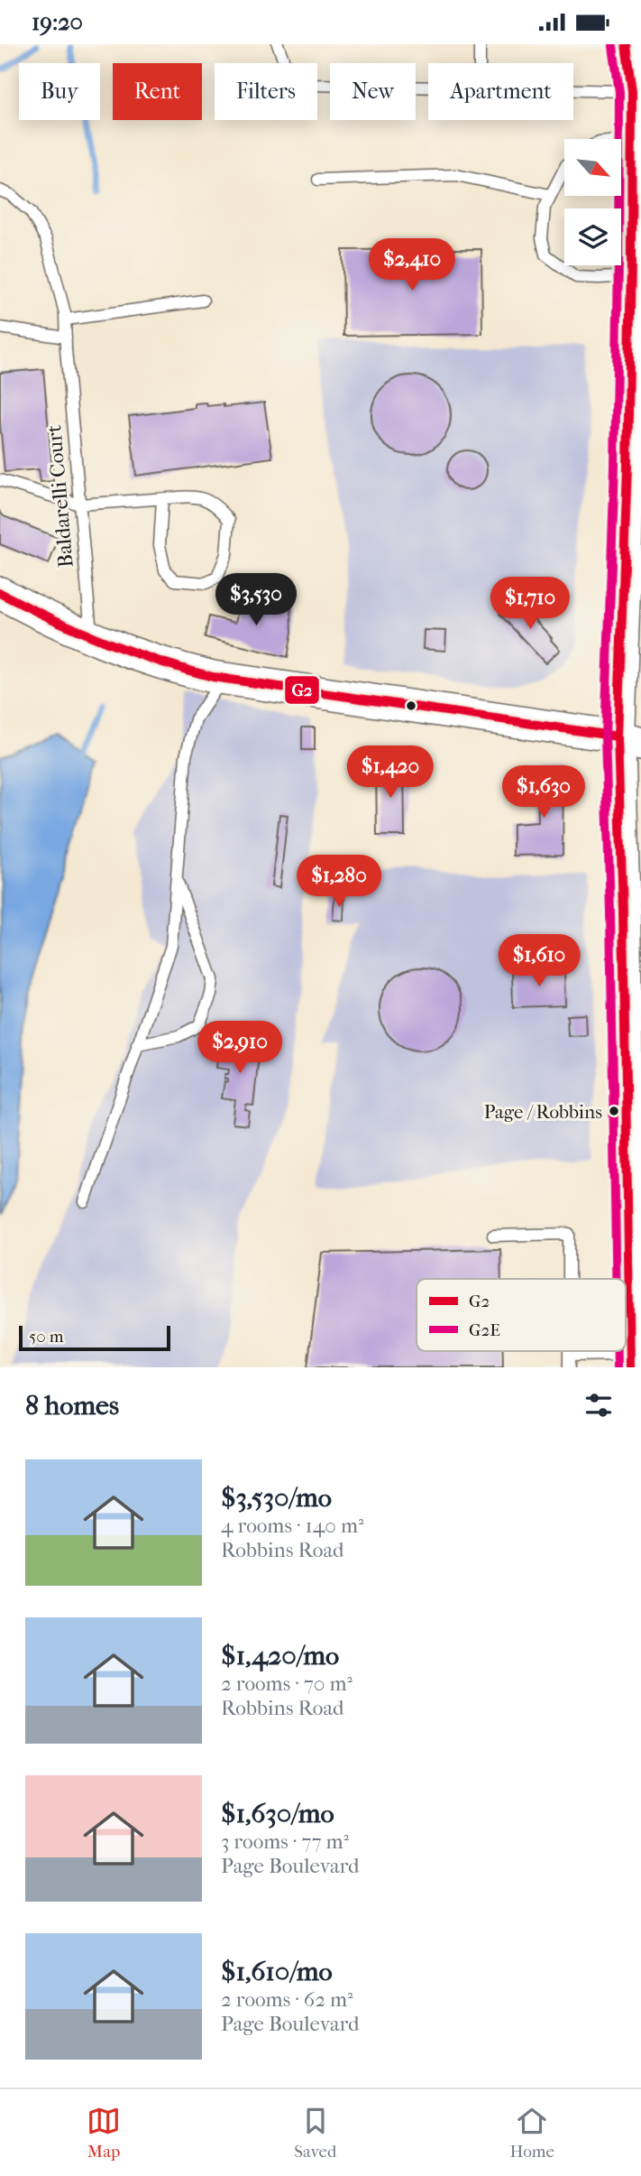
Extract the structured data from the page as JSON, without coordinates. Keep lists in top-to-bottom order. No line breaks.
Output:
{"streets":{"lane":["Baldarelli Court"]},"places":["Page / Robbins"],"lines":["transit line G2","transit line G2E"],"legend":["G2","G2E"],"scale_bar":"50 m","north":"bottom right","page":{"status":"19:20","chip":["Buy","Rent","Filters","New","Apartment"],"price":["$2,410","$3,530","$1,710","$1,420","$1,630","$1,280","$1,610","$2,910"],"scale":"50 m","heading":"8 homes","list":[{"name":"$3,530/mo","note":"4 rooms · 140 m² · Robbins Road"},{"name":"$1,420/mo","note":"2 rooms · 70 m² · Robbins Road"},{"name":"$1,630/mo","note":"3 rooms · 77 m² · Page Boulevard"},{"name":"$1,610/mo","note":"2 rooms · 62 m² · Page Boulevard"}],"tabs":["Map","Saved","Home"]}}
